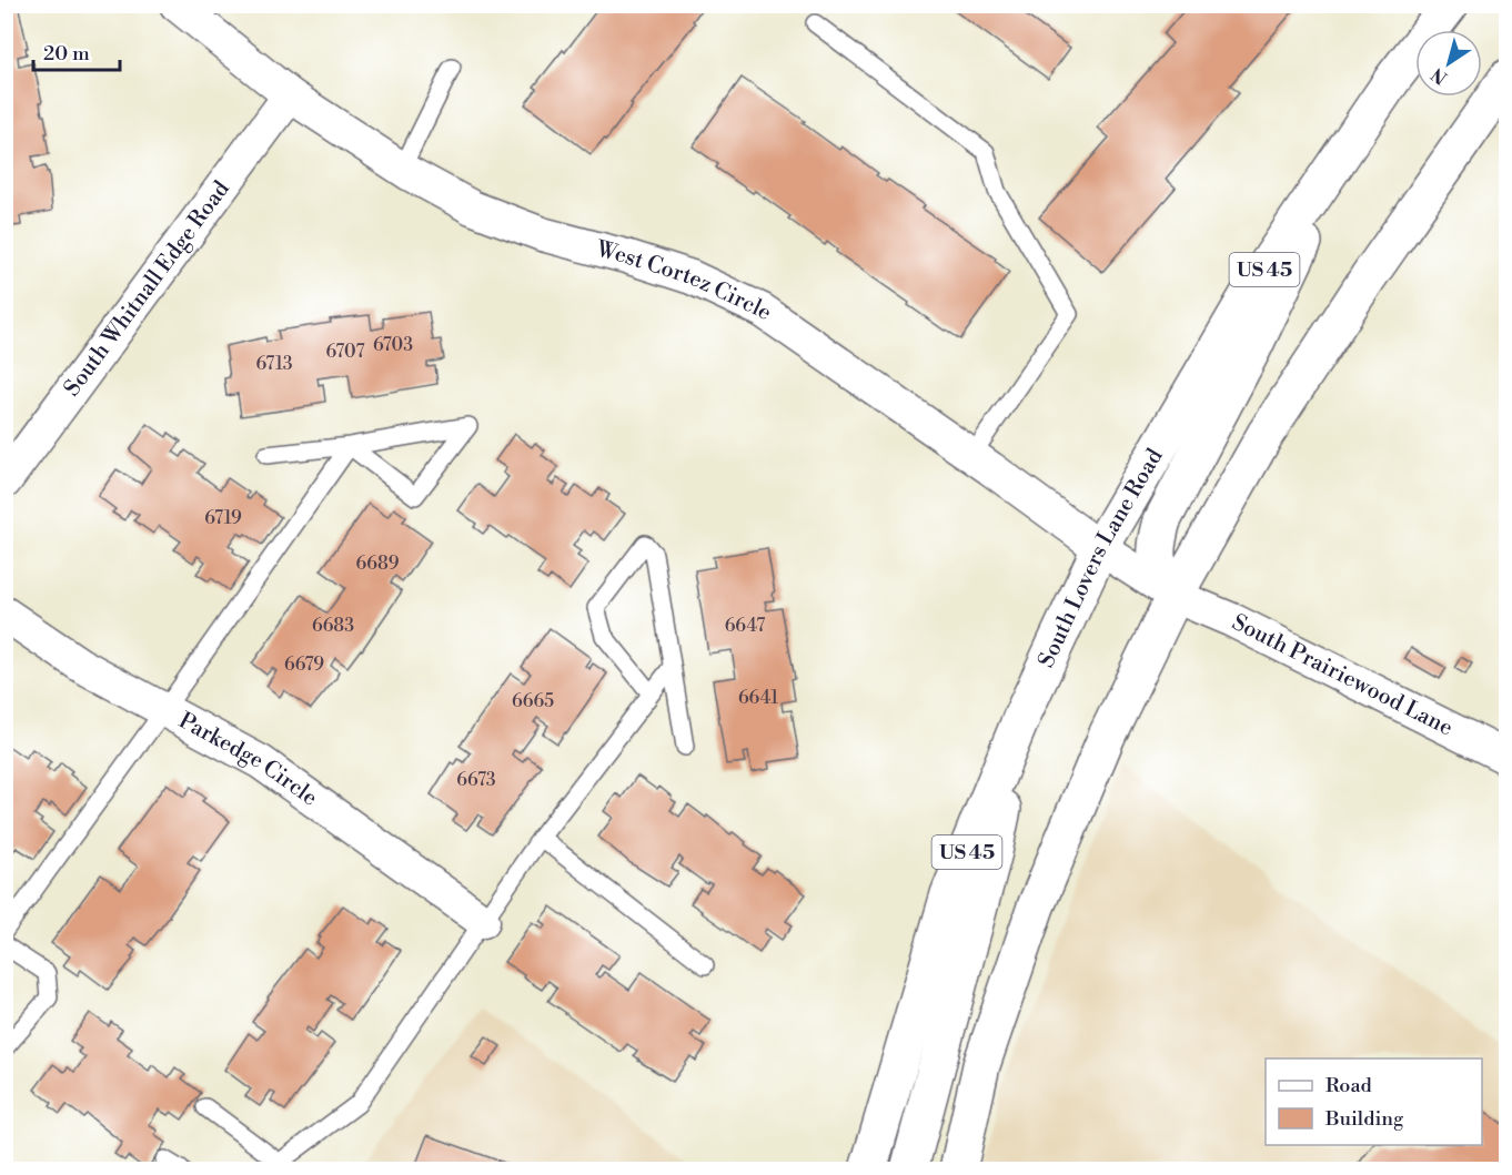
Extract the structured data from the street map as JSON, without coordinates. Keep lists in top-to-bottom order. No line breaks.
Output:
{"streets":{"main road":["US 45","South Lovers Lane Road"],"street":["West Cortez Circle","South Whitnall Edge Road","South Prairiewood Lane","Parkedge Circle"]},"crossings":[["West Cortez Circle","South Whitnall Edge Road"],["West Cortez Circle","South Lovers Lane Road"],["West Cortez Circle","South Prairiewood Lane"]],"house_numbers":["6703","6707","6713","6719","6689","6683","6647","6679","6641","6665","6673"],"legend":["Road","Building"],"scale_bar":"20 m","north":"bottom left"}
